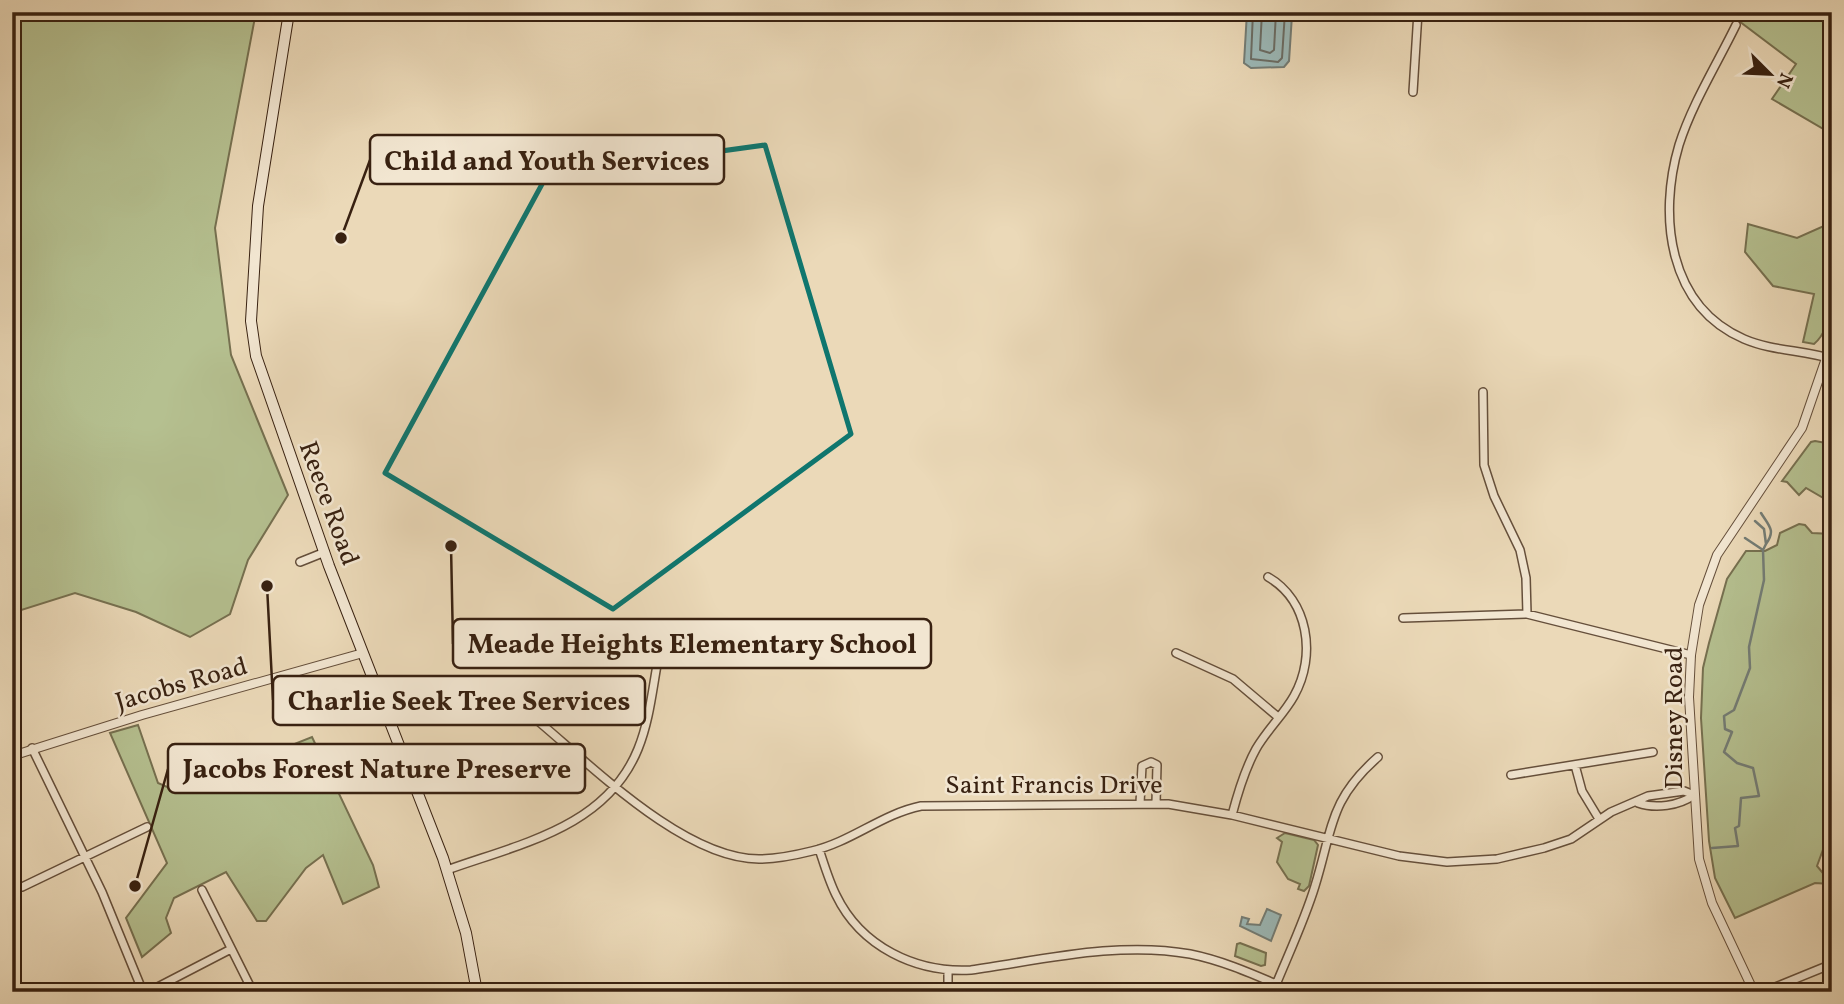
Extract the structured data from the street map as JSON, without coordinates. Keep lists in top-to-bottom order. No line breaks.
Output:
{"streets":{"main road":["Reece Road"],"street":["Jacobs Road","Disney Road","Saint Francis Drive"]},"crossings":[["Reece Road","Jacobs Road"],["Disney Road","Saint Francis Drive"]],"places":["Child and Youth Services","Meade Heights Elementary School","Charlie Seek Tree Services","Jacobs Forest Nature Preserve"],"north":"bottom right"}
